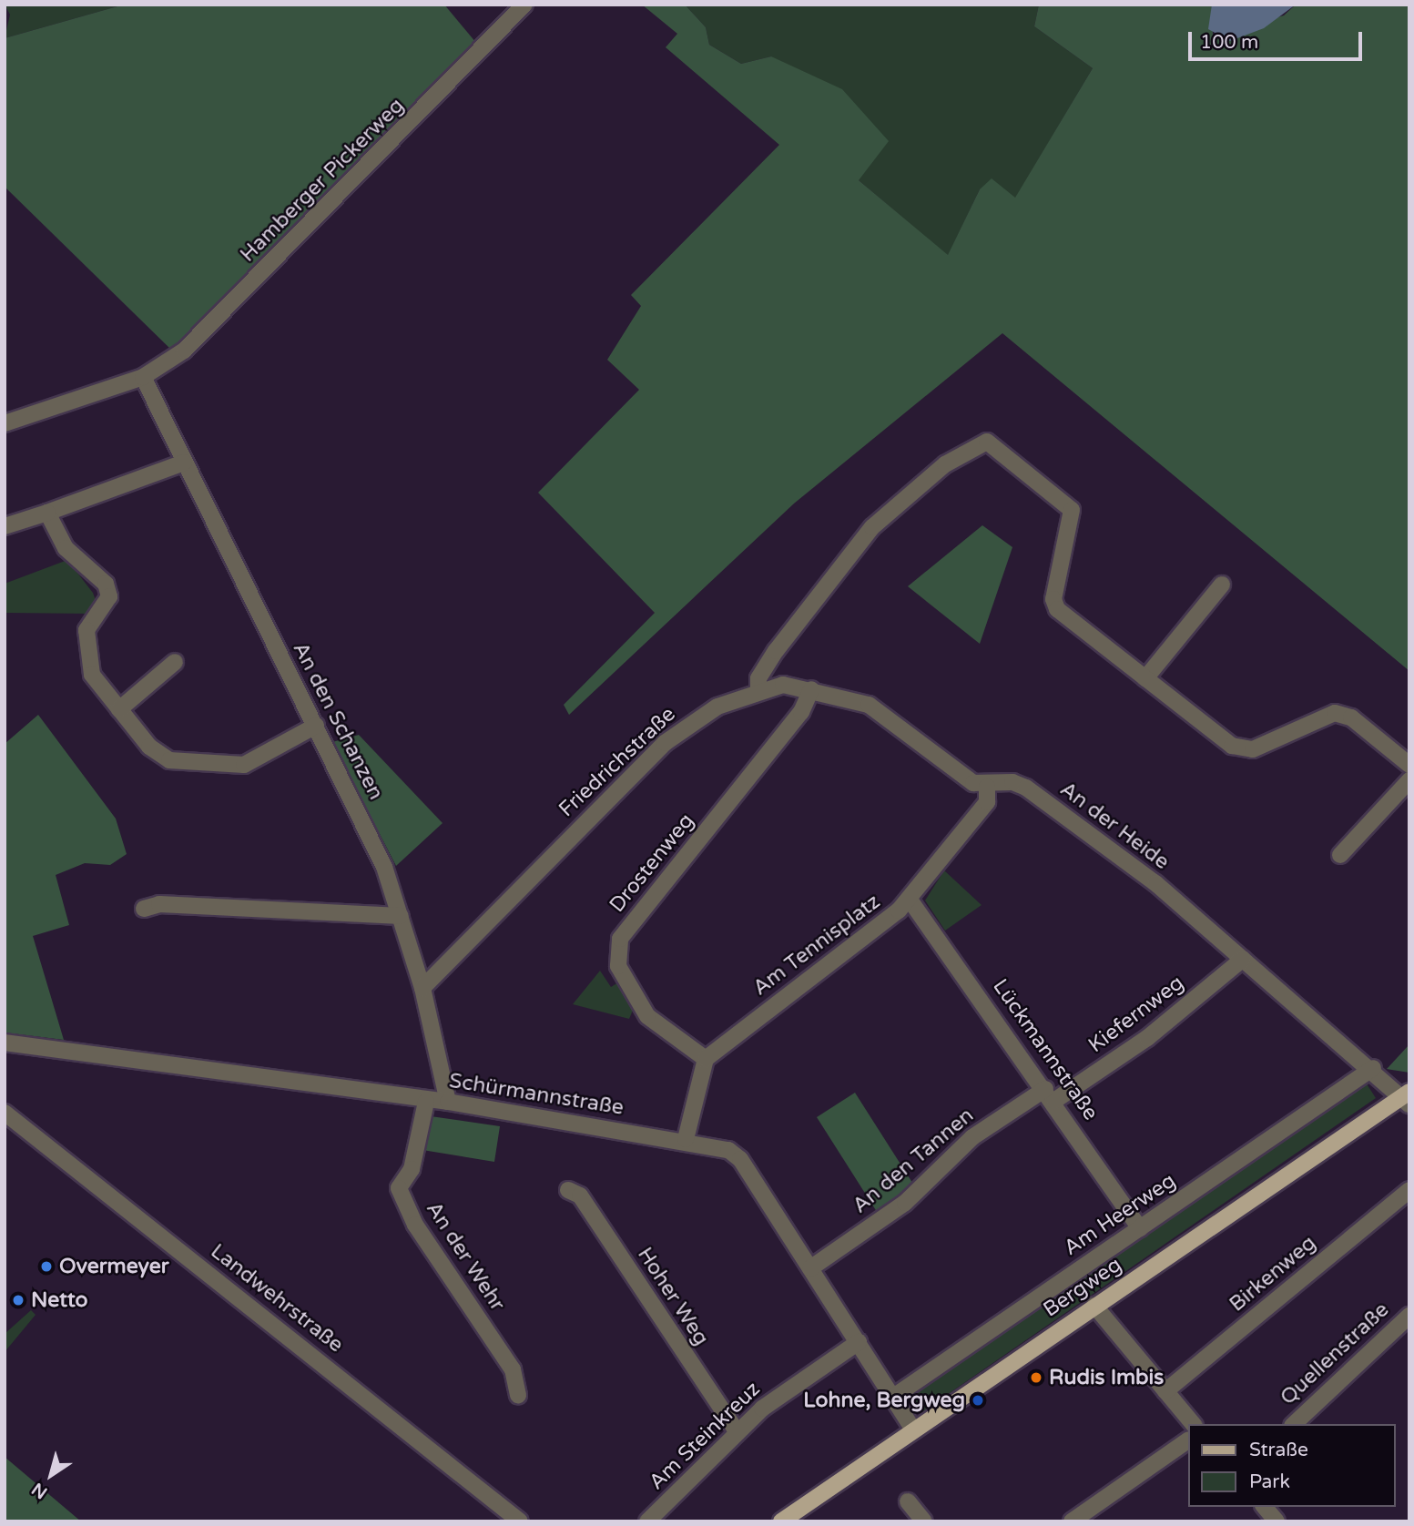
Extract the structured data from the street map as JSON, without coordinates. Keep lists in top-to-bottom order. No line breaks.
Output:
{"streets":{"main road":["Bergweg"],"street":["Hamberger Pickerweg","An den Schanzen","Friedrichstraße","An der Heide","Drostenweg","Am Tennisplatz","Kiefernweg","Lückmannstraße","Schürmannstraße","An den Tannen","Am Heerweg","An der Wehr","Birkenweg","Hoher Weg","Landwehrstraße","Quellenstraße","Am Steinkreuz"]},"crossings":[["Hamberger Pickerweg","An den Schanzen"],["An den Schanzen","Friedrichstraße"],["An den Schanzen","Schürmannstraße"],["An der Heide","Am Tennisplatz"],["An der Heide","Kiefernweg"],["An der Heide","Am Heerweg"],["An der Heide","Bergweg"],["Drostenweg","Am Tennisplatz"],["Am Tennisplatz","Lückmannstraße"],["Kiefernweg","Lückmannstraße"],["Kiefernweg","An den Tannen"],["Lückmannstraße","An den Tannen"],["Lückmannstraße","Am Heerweg"],["Schürmannstraße","An den Tannen"],["Schürmannstraße","Am Heerweg"],["Schürmannstraße","An der Wehr"],["Schürmannstraße","Bergweg"],["Schürmannstraße","Am Steinkreuz"],["Hoher Weg","Am Steinkreuz"]],"places":["Overmeyer","Netto","Rudis Imbis","Lohne, Bergweg"],"legend":["Straße","Park"],"scale_bar":"100 m","north":"bottom left"}
